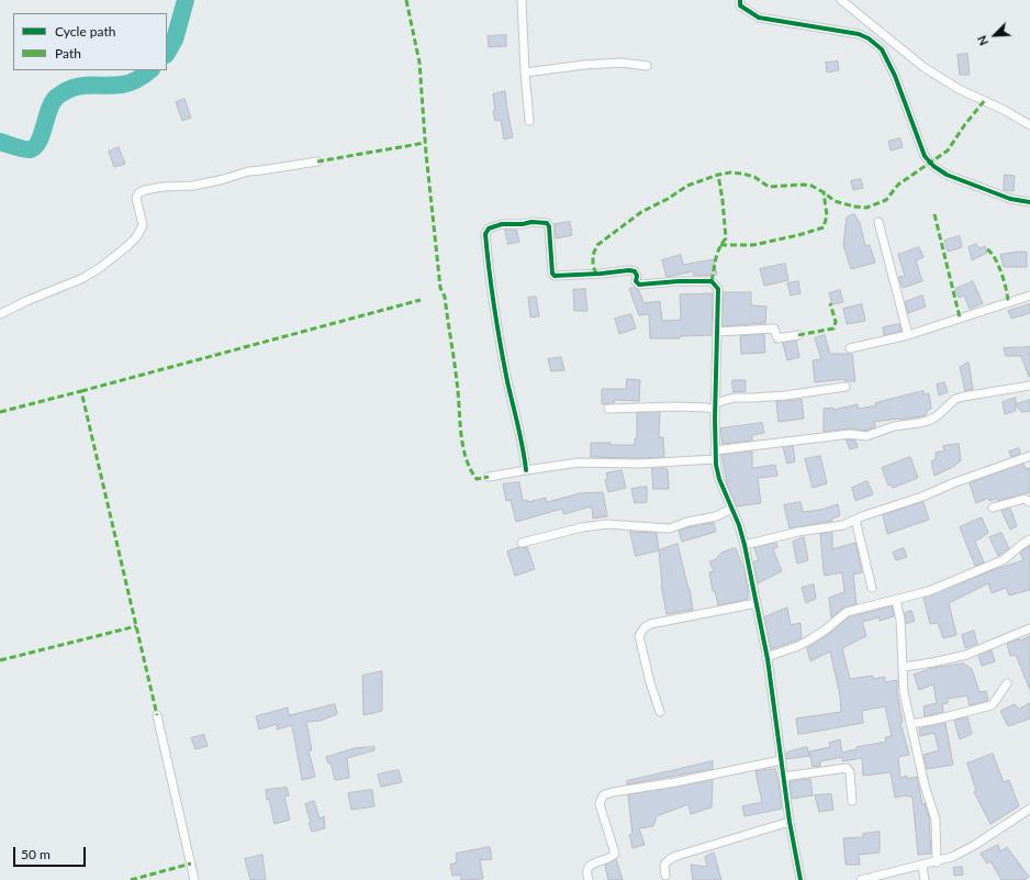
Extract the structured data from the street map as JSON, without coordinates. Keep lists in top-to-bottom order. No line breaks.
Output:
{"legend":["Cycle path","Path"],"scale_bar":"50 m","north":"bottom left"}
